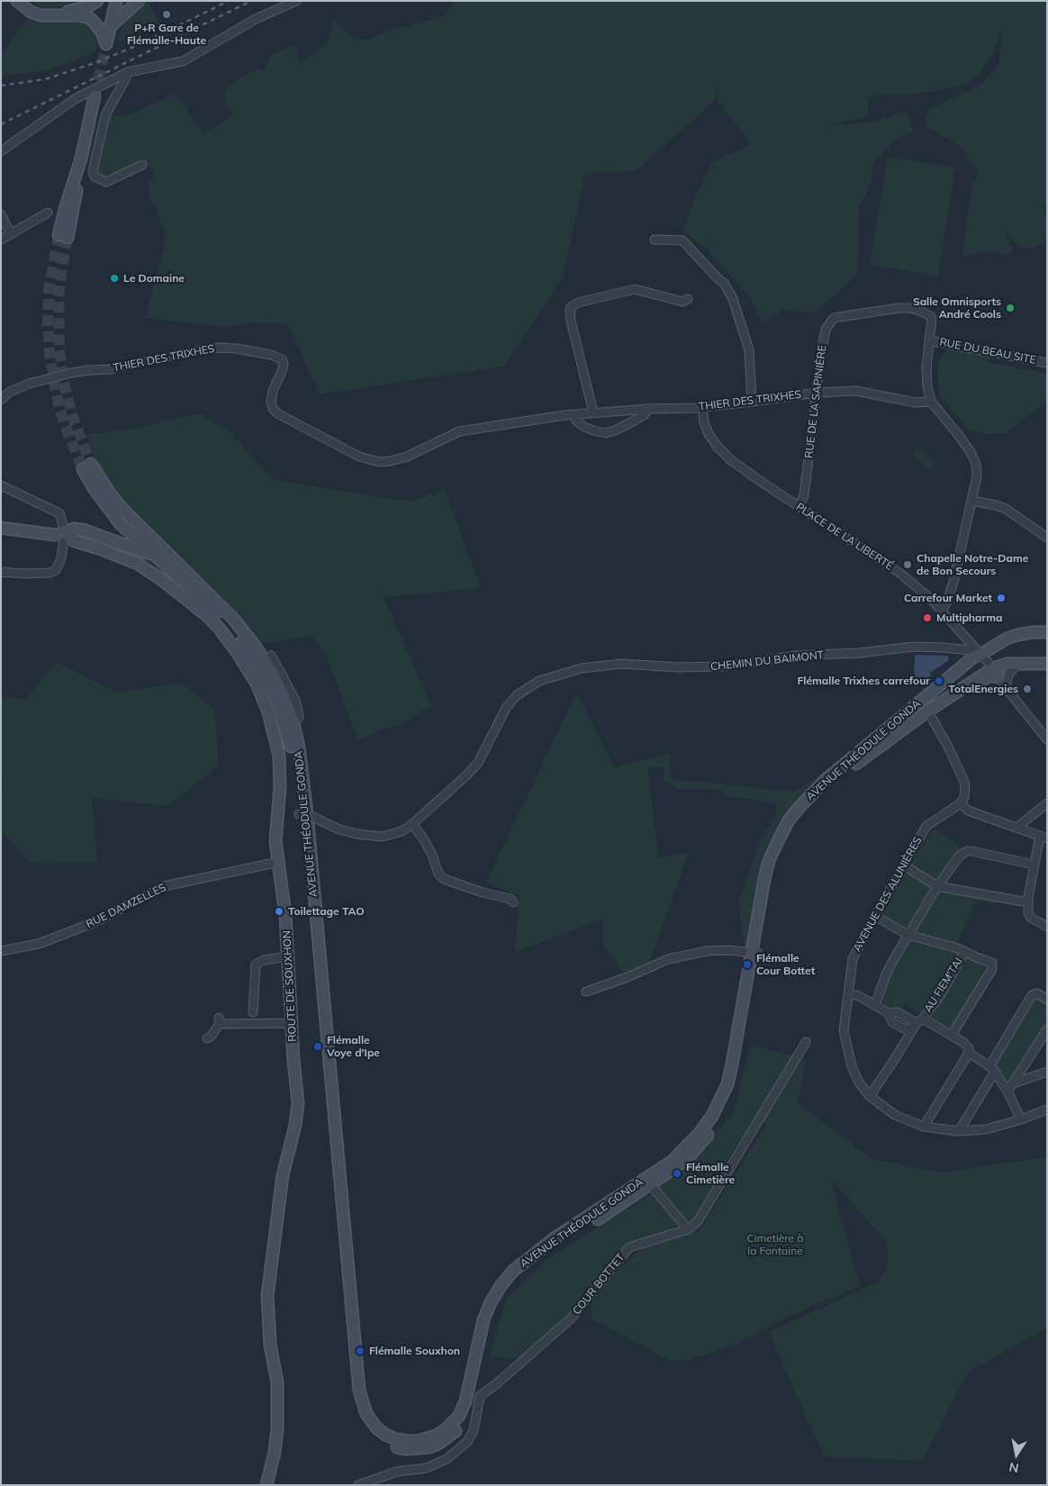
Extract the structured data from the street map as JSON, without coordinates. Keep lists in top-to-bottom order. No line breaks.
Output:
{"streets":{"main road":["AVENUE THÉODULE GONDA","ROUTE DE SOUXHON"],"street":["RUE DU BEAU SITE","THIER DES TRIXHES","RUE DE LA SAPINIÈRE","PLACE DE LA LIBERTÉ","CHEMIN DU BAIMONT","AVENUE DES ALUNIÈRES","RUE DAMZELLES","AU FIEM'TAI","COUR BOTTET"]},"crossings":[["RUE DU BEAU SITE","THIER DES TRIXHES"],["RUE DU BEAU SITE","RUE DE LA SAPINIÈRE"],["RUE DU BEAU SITE","PLACE DE LA LIBERTÉ"],["THIER DES TRIXHES","RUE DE LA SAPINIÈRE"],["THIER DES TRIXHES","PLACE DE LA LIBERTÉ"],["RUE DE LA SAPINIÈRE","PLACE DE LA LIBERTÉ"],["PLACE DE LA LIBERTÉ","CHEMIN DU BAIMONT"],["PLACE DE LA LIBERTÉ","AVENUE THÉODULE GONDA"],["CHEMIN DU BAIMONT","AVENUE THÉODULE GONDA"],["AVENUE DES ALUNIÈRES","AU FIEM'TAI"],["RUE DAMZELLES","ROUTE DE SOUXHON"]],"parks":["Cimetière à la Fontaine"],"places":["P+R Gare de Flémalle-Haute","Le Domaine","Salle Omnisports André Cools","Chapelle Notre-Dame de Bon Secours","Carrefour Market","Multipharma","Flémalle Trixhes carrefour","TotalEnergies","Toilettage TAO","Flémalle Cour Bottet","Flémalle Voye d'Ipe","Flémalle Cimetière","Flémalle Souxhon"],"north":"bottom"}
